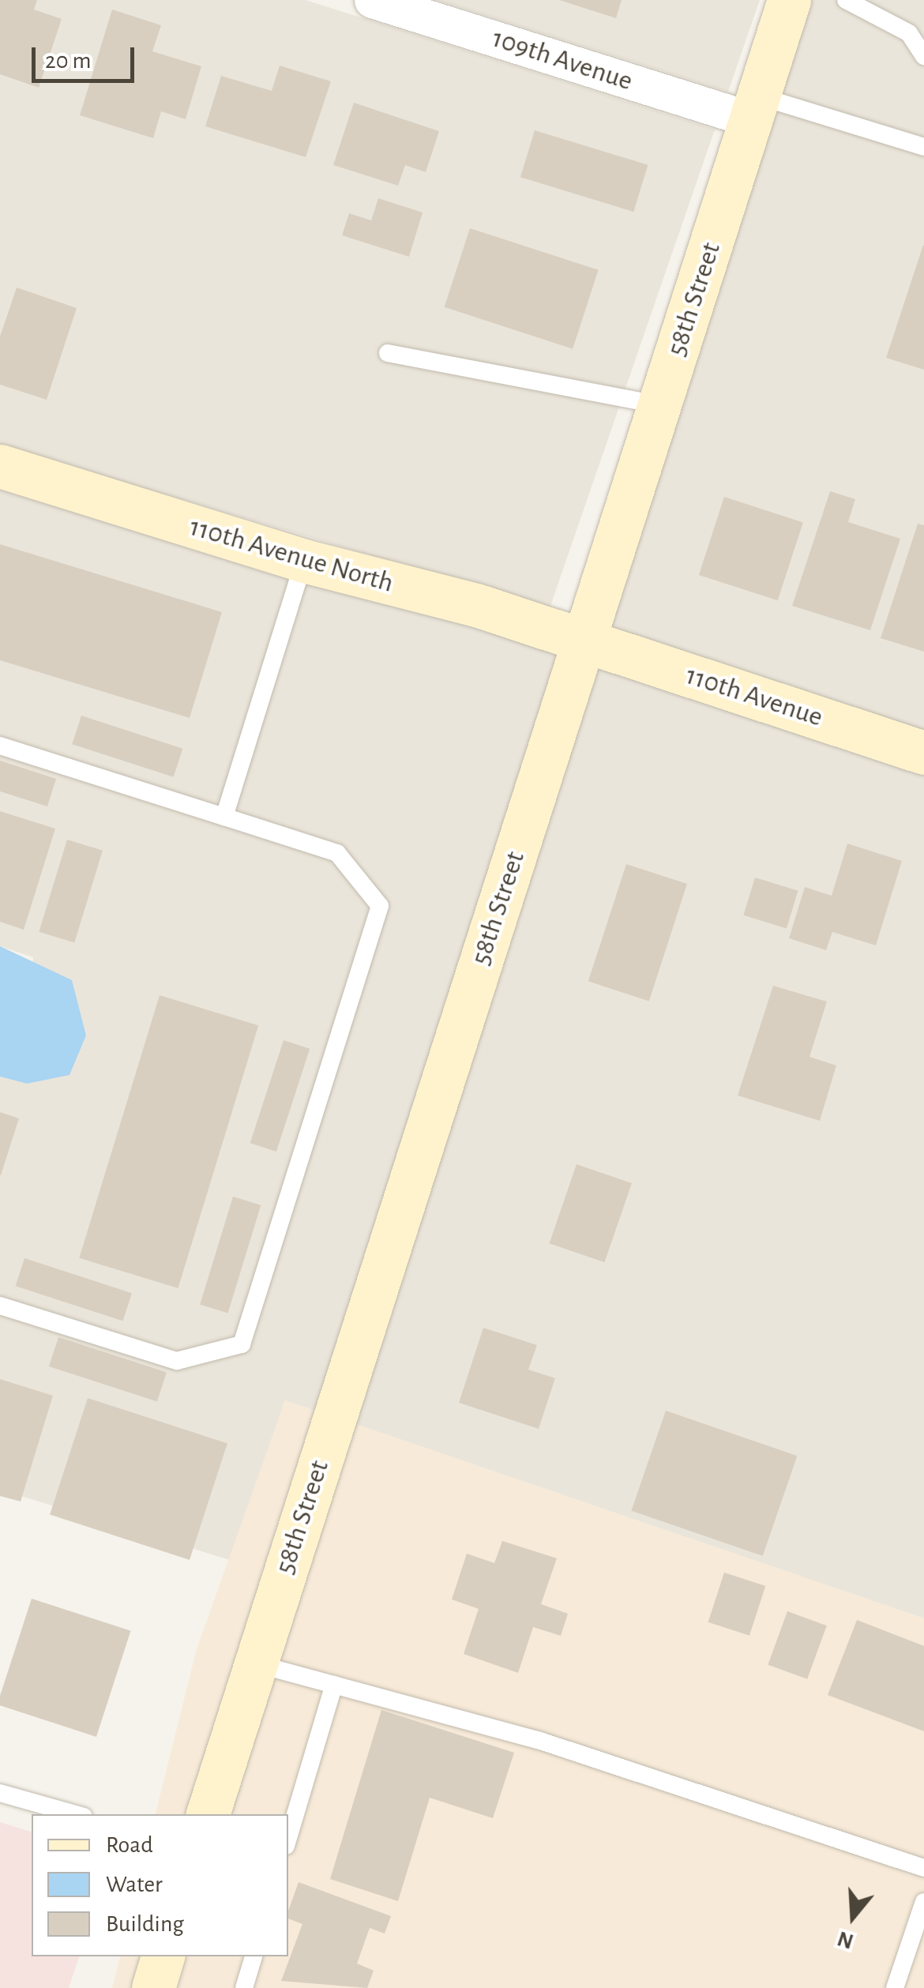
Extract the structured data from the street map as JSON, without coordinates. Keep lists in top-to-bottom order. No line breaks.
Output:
{"streets":{"street":["109th Avenue","58th Street","110th Avenue North","110th Avenue"]},"crossings":[["109th Avenue","58th Street"],["58th Street","110th Avenue North"],["58th Street","110th Avenue"],["110th Avenue North","110th Avenue"]],"legend":["Road","Water","Building"],"scale_bar":"20 m","north":"bottom"}
